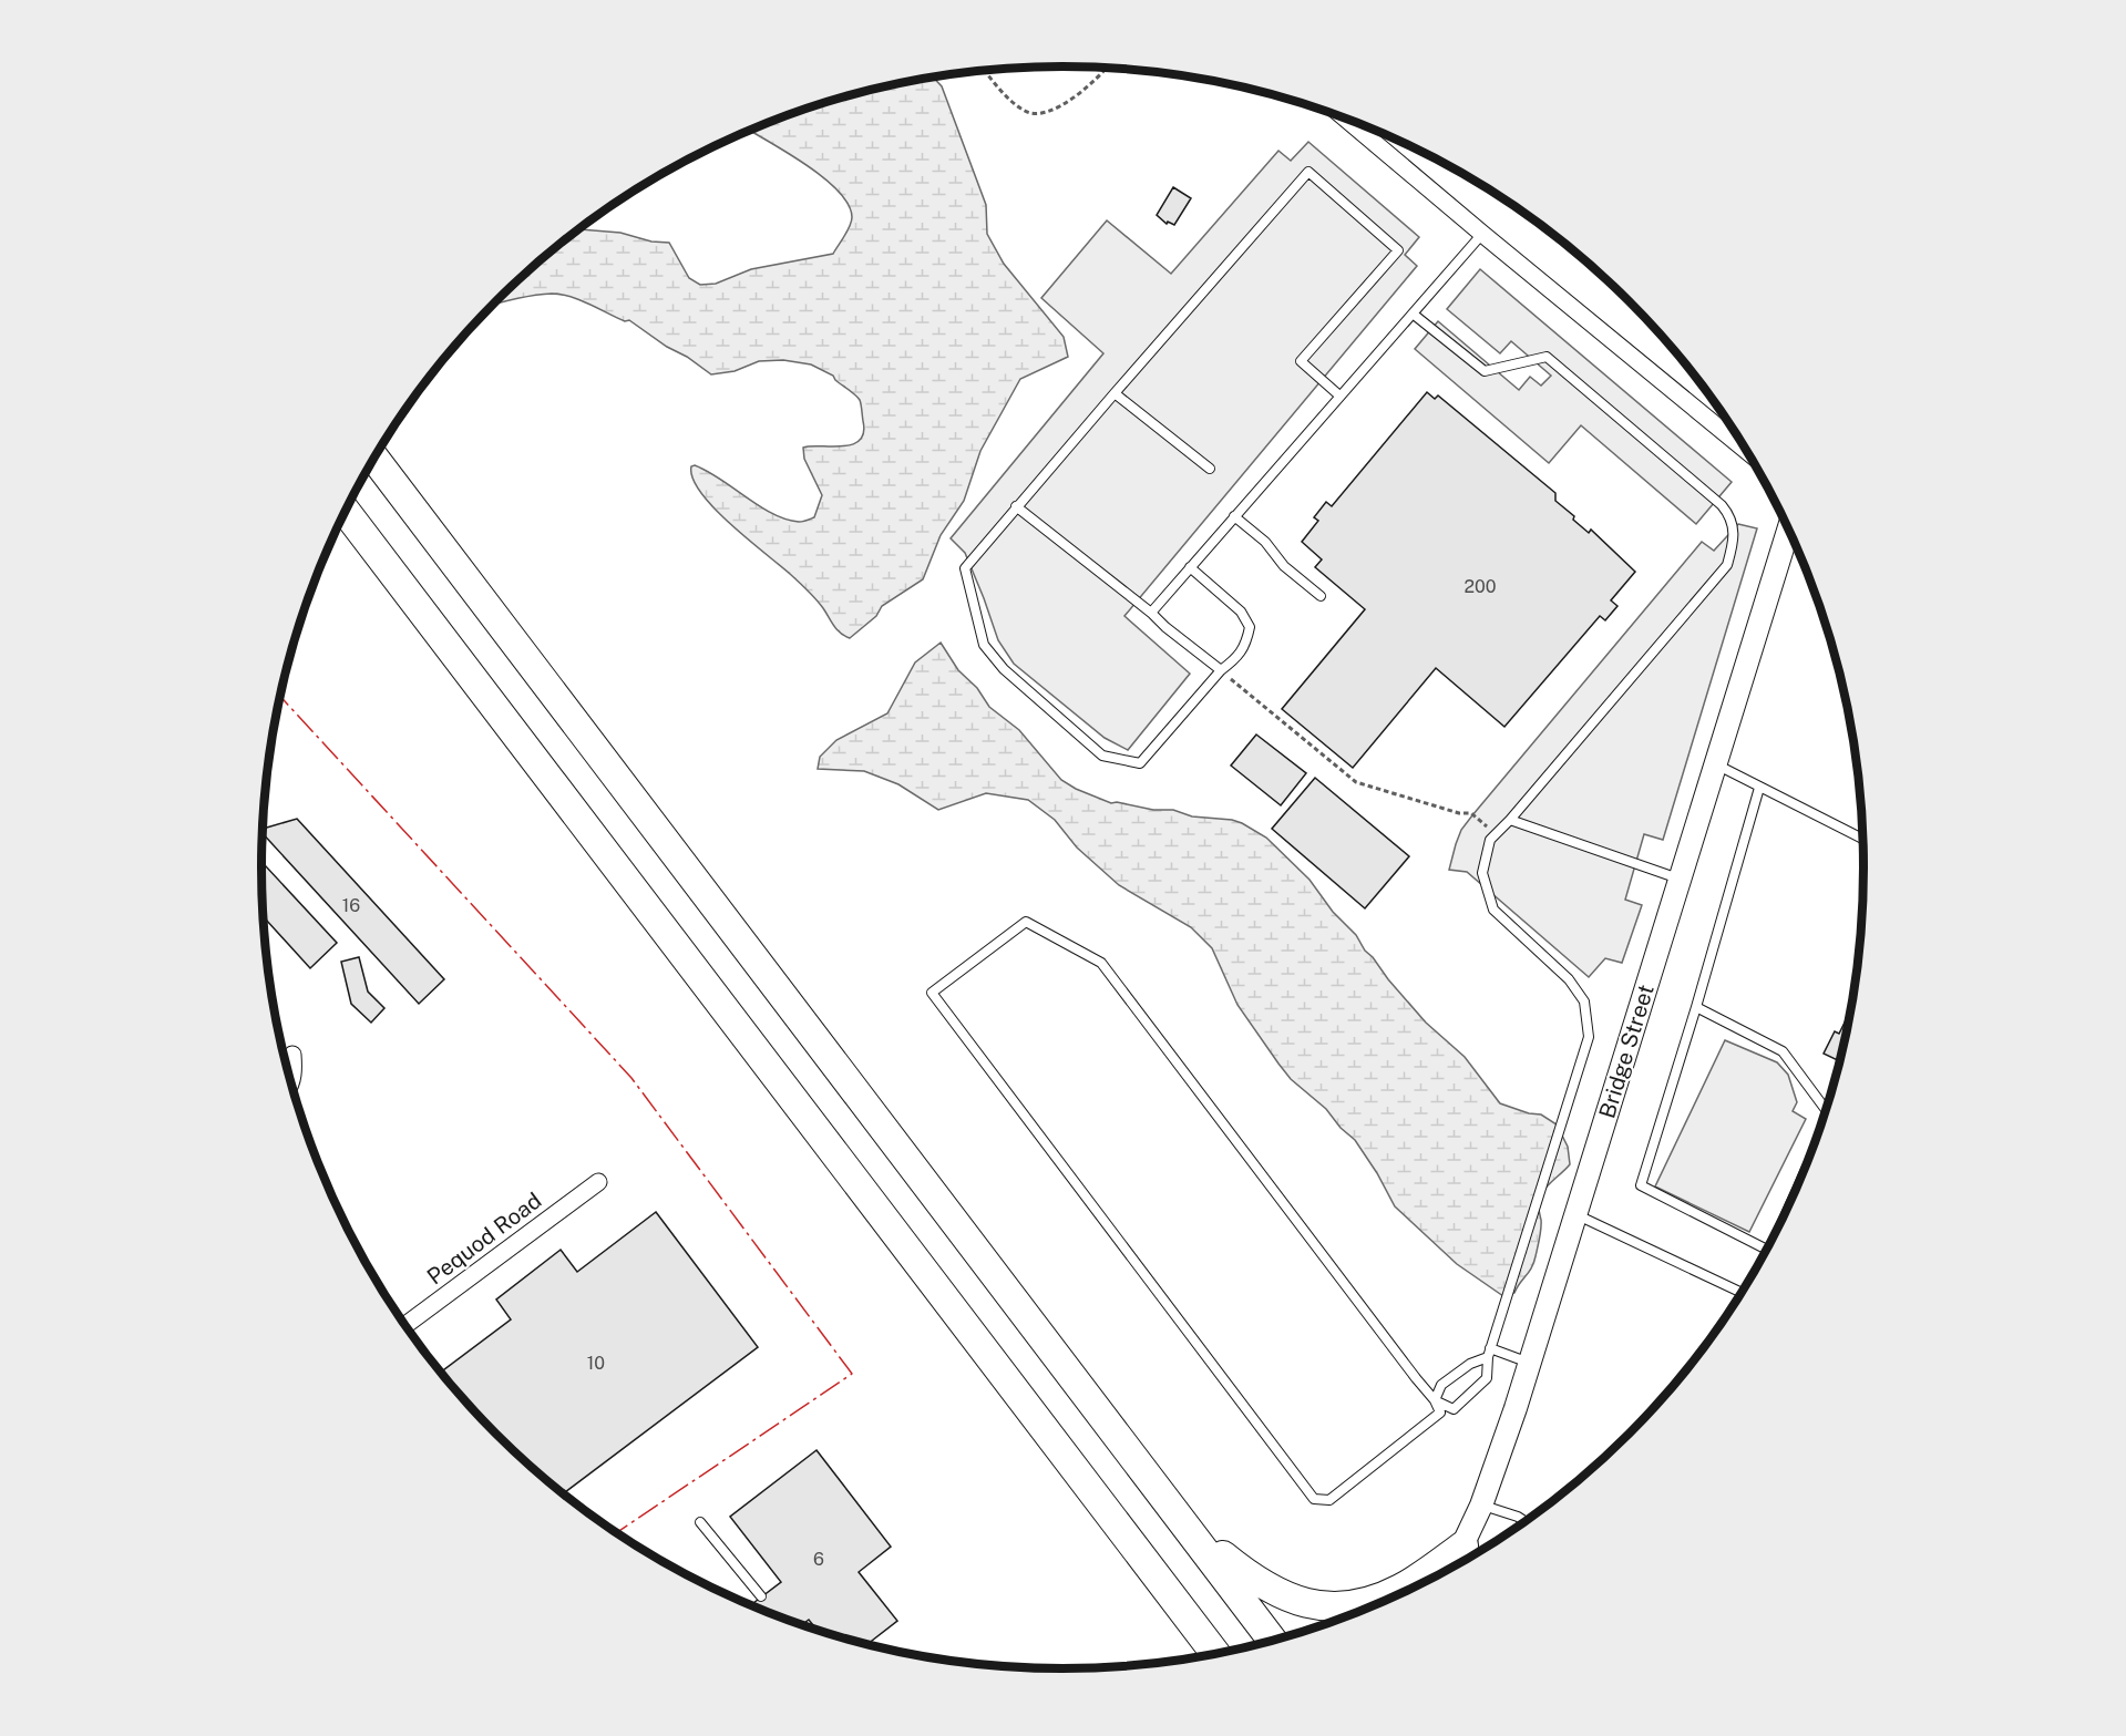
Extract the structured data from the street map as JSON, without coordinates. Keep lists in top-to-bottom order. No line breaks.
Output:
{"streets":{"street":["Bridge Street","Pequod Road"]},"house_numbers":["200","16","10","6"]}
